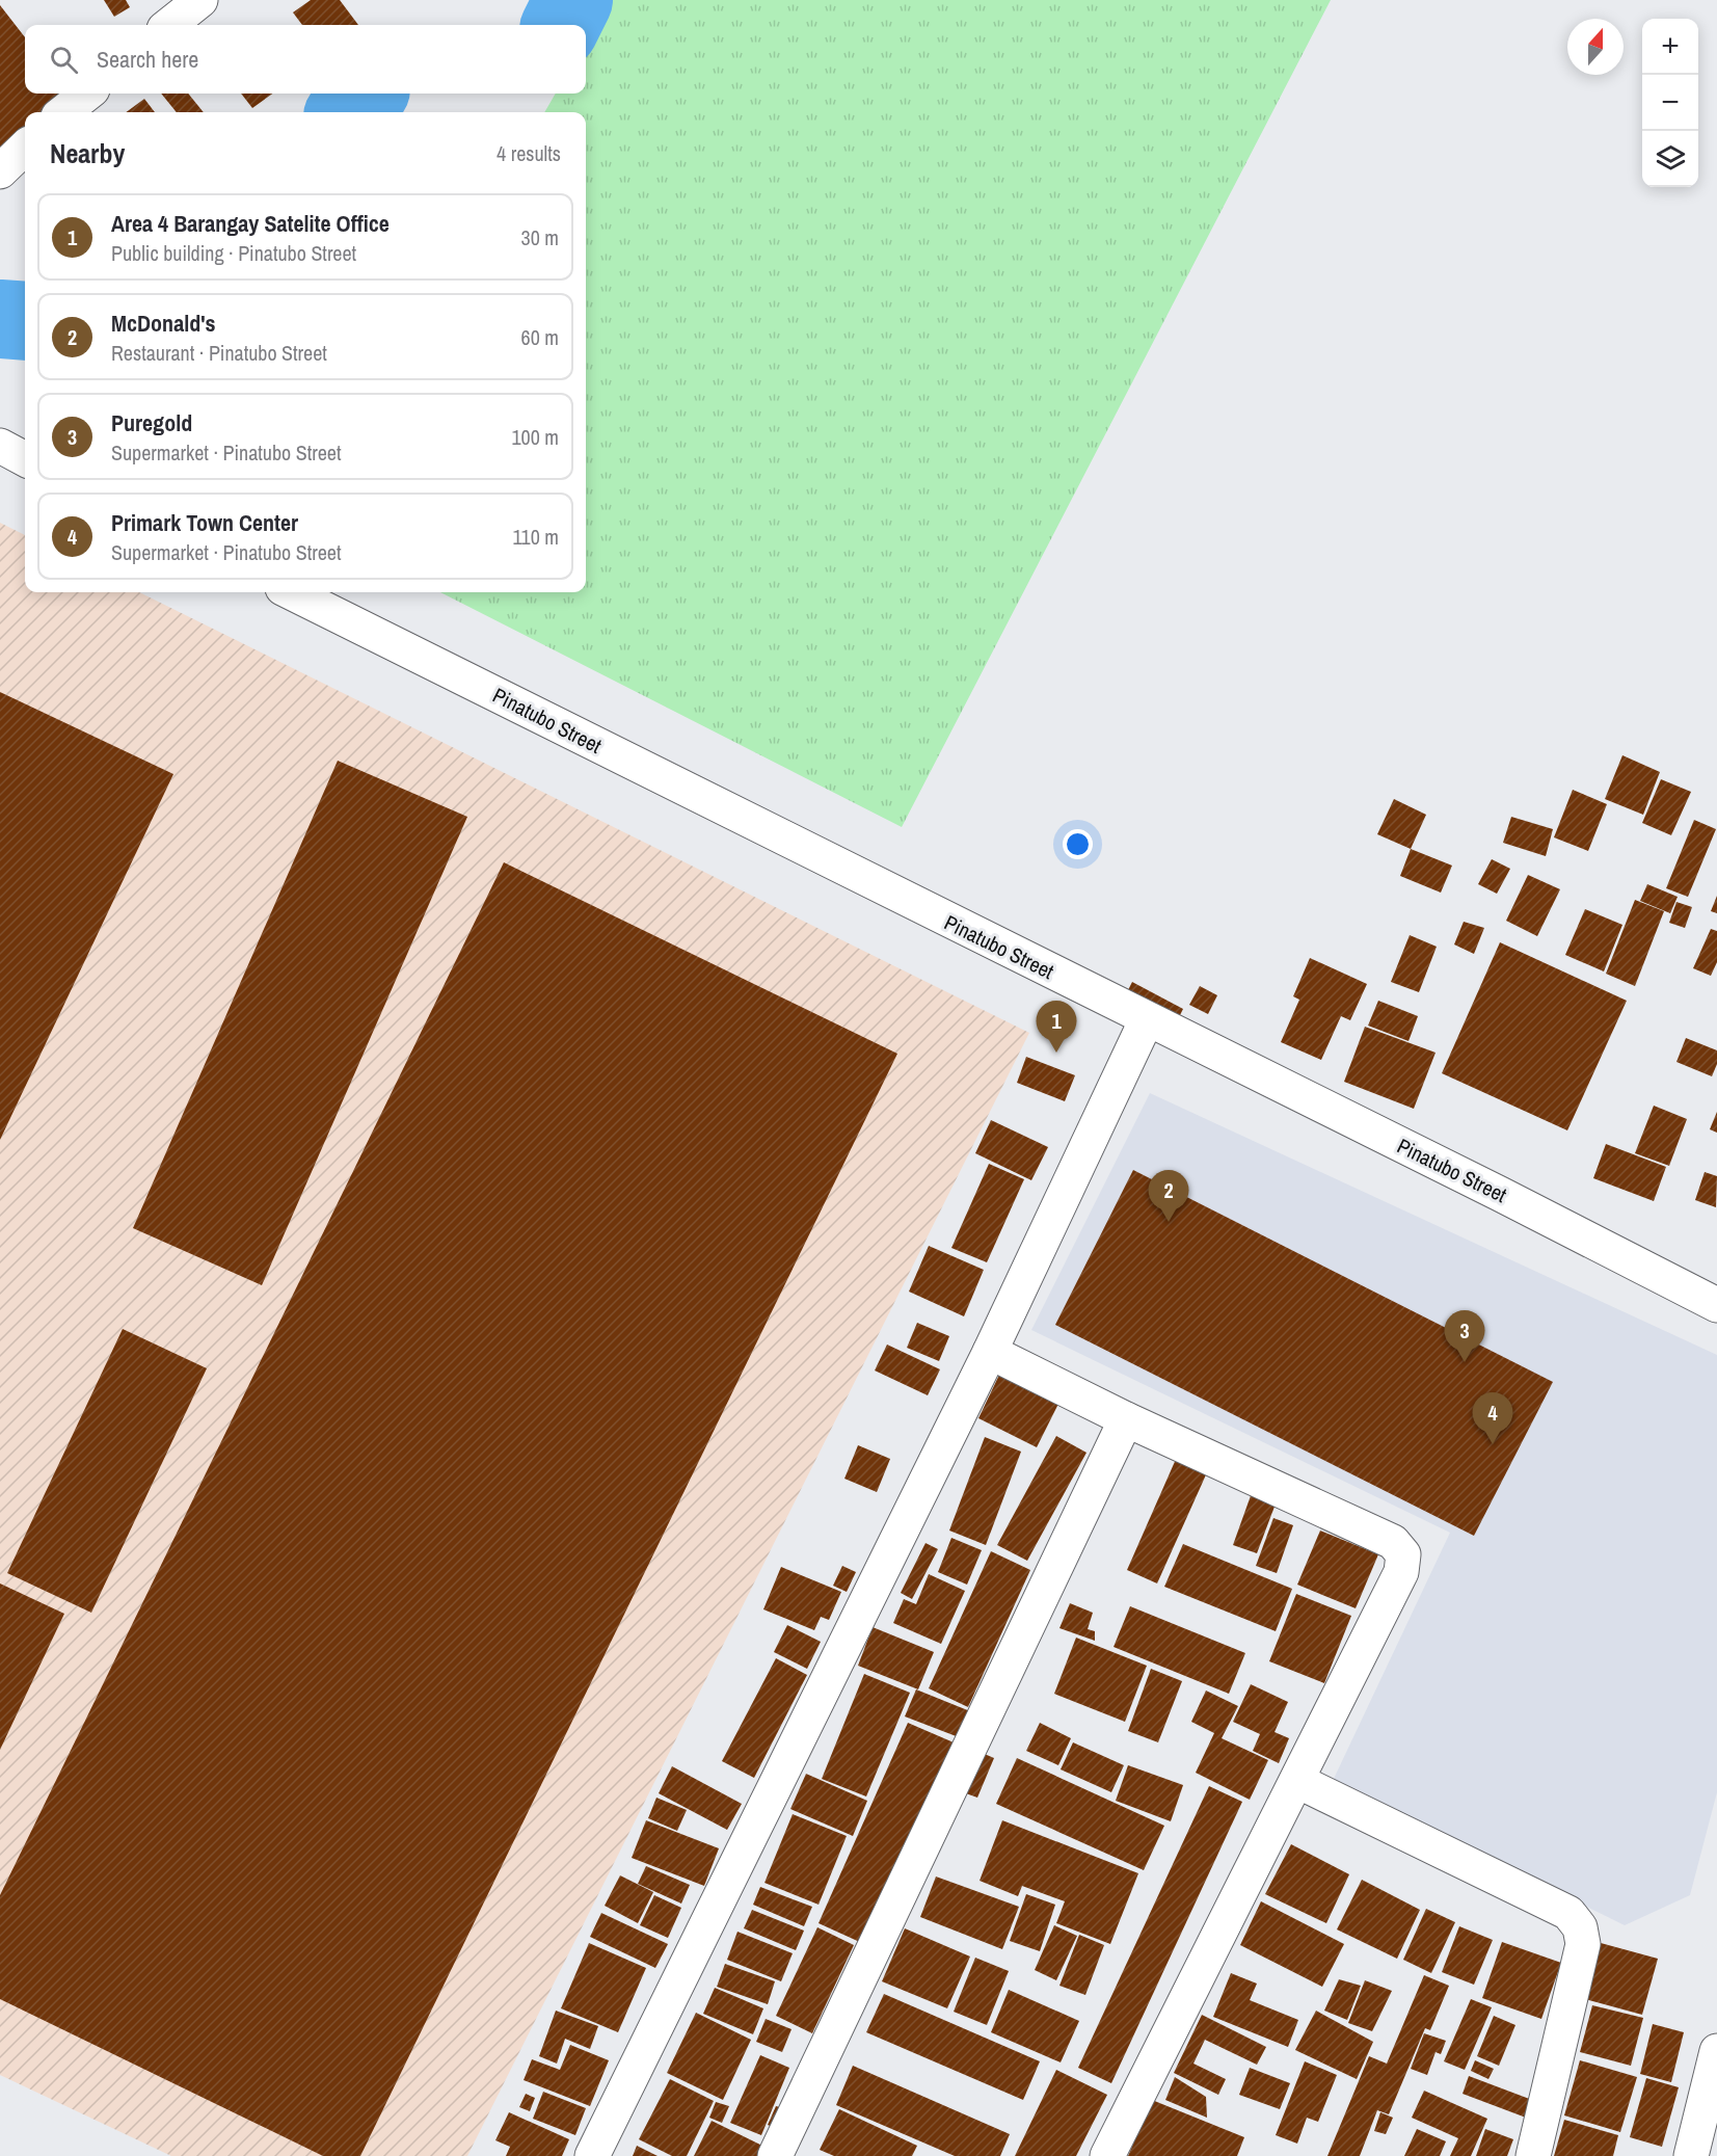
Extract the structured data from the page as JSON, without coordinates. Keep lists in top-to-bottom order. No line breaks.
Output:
{"streets":{"street":["Pinatubo Street"]},"north":"top","page":{"map_buttons":["+","−"],"search":"Search here","heading":["Nearby","4 results"],"list":[{"mark":"1","name":"Area 4 Barangay Satelite Office","note":"Public building · Pinatubo Street","value":"30 m"},{"mark":"2","name":"McDonald's","note":"Restaurant · Pinatubo Street","value":"60 m"},{"mark":"3","name":"Puregold","note":"Supermarket · Pinatubo Street","value":"100 m"},{"mark":"4","name":"Primark Town Center","note":"Supermarket · Pinatubo Street","value":"110 m"}],"pins":["1","2","3","4"]}}
